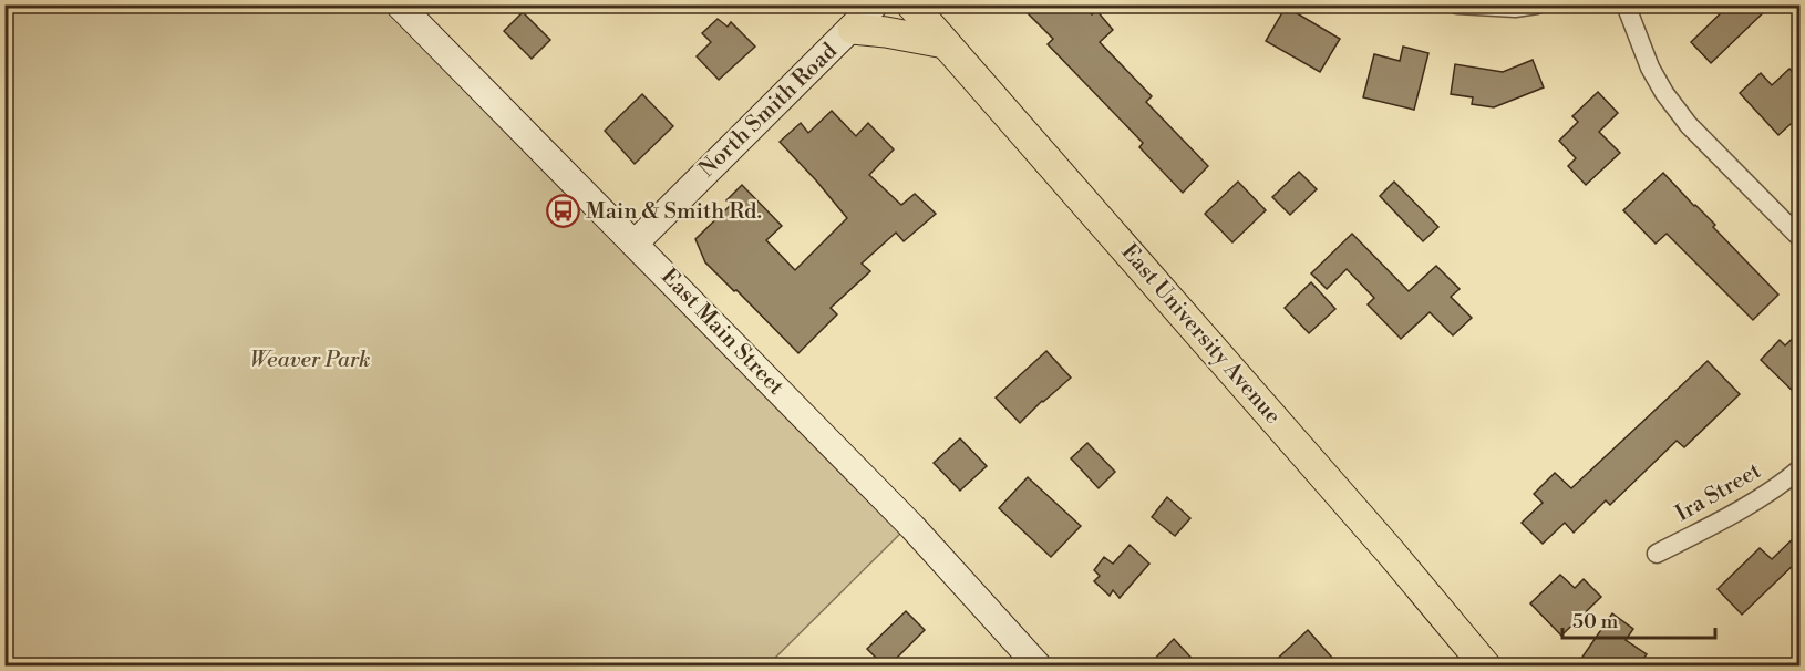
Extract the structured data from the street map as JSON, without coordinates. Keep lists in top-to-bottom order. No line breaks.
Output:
{"streets":{"main road":["North Smith Road","East Main Street","East University Avenue"],"street":["Ira Street"]},"crossings":[["North Smith Road","East Main Street"]],"parks":["Weaver Park"],"places":{"bus stop":["Main & Smith Rd."]},"scale_bar":"50 m"}
